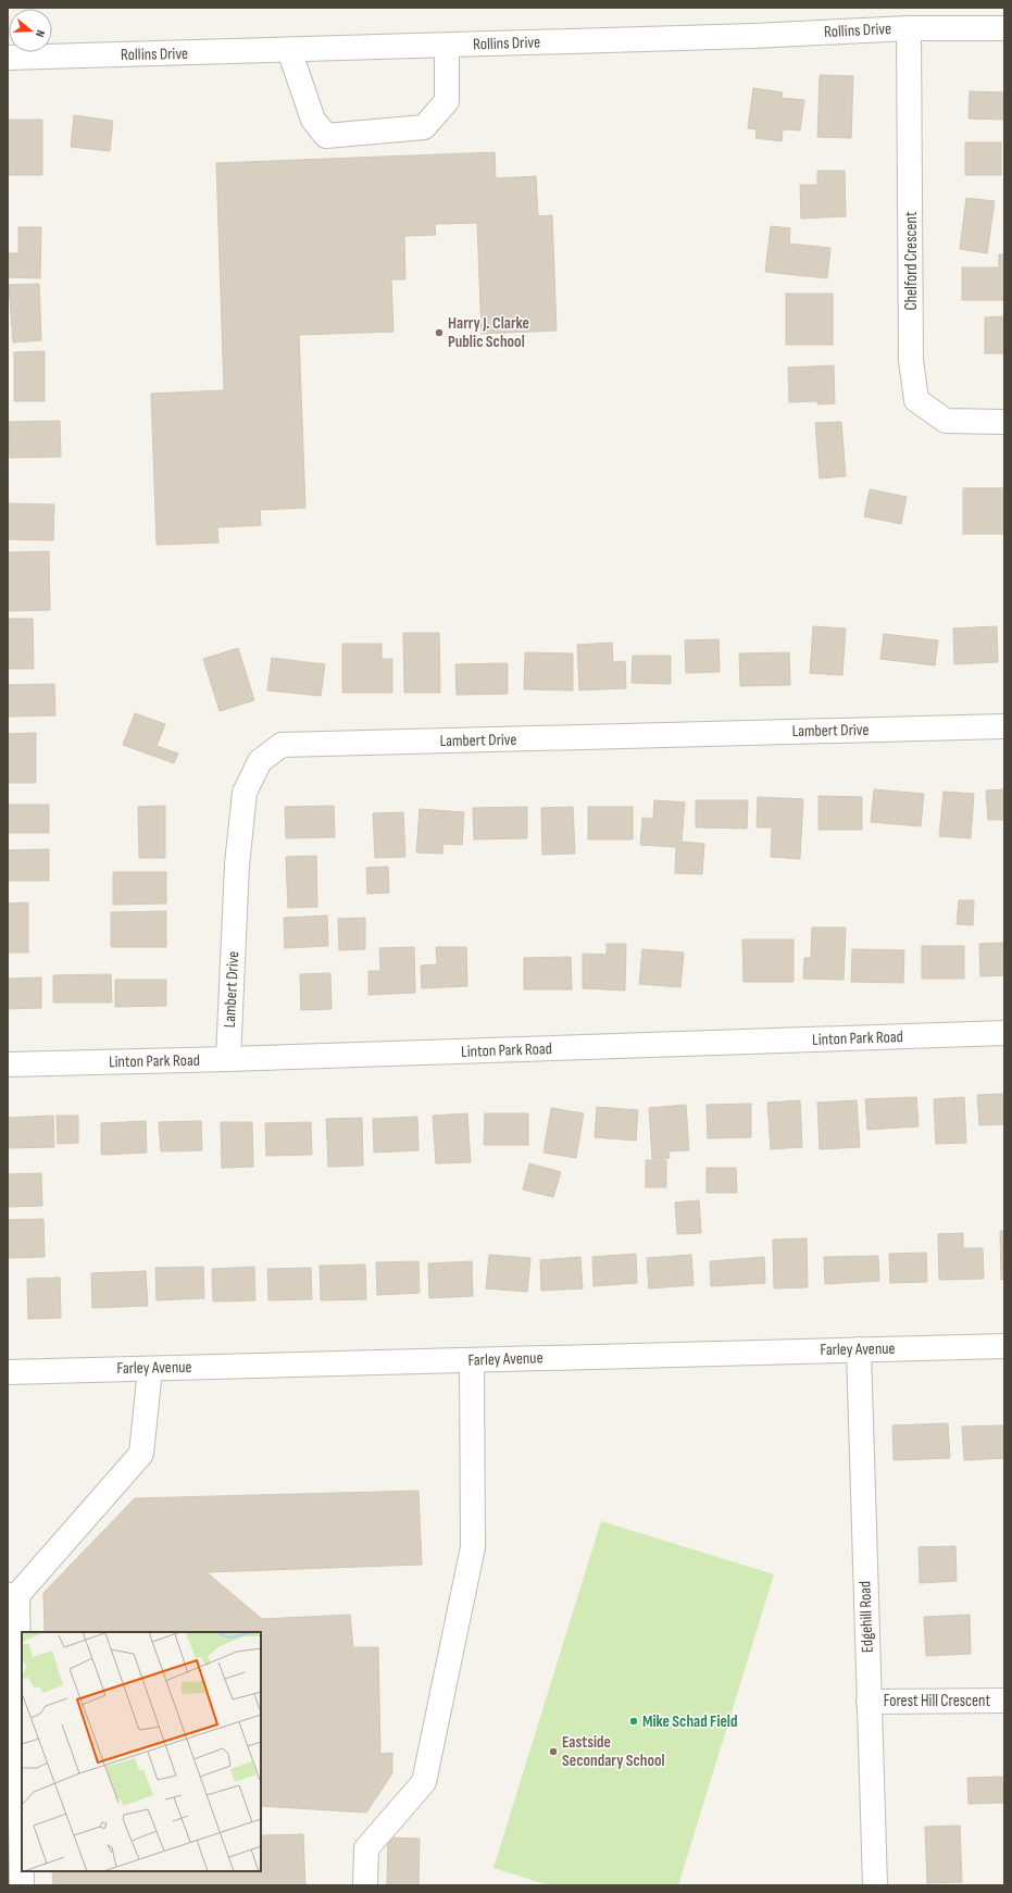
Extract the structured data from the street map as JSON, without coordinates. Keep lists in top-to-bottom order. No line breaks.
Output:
{"streets":{"street":["Rollins Drive","Chelford Crescent","Lambert Drive","Linton Park Road","Farley Avenue","Edgehill Road","Forest Hill Crescent"]},"crossings":[["Rollins Drive","Chelford Crescent"],["Lambert Drive","Linton Park Road"],["Farley Avenue","Edgehill Road"],["Edgehill Road","Forest Hill Crescent"]],"places":["Harry J. Clarke Public School","Mike Schad Field","Eastside Secondary School"],"north":"right"}
